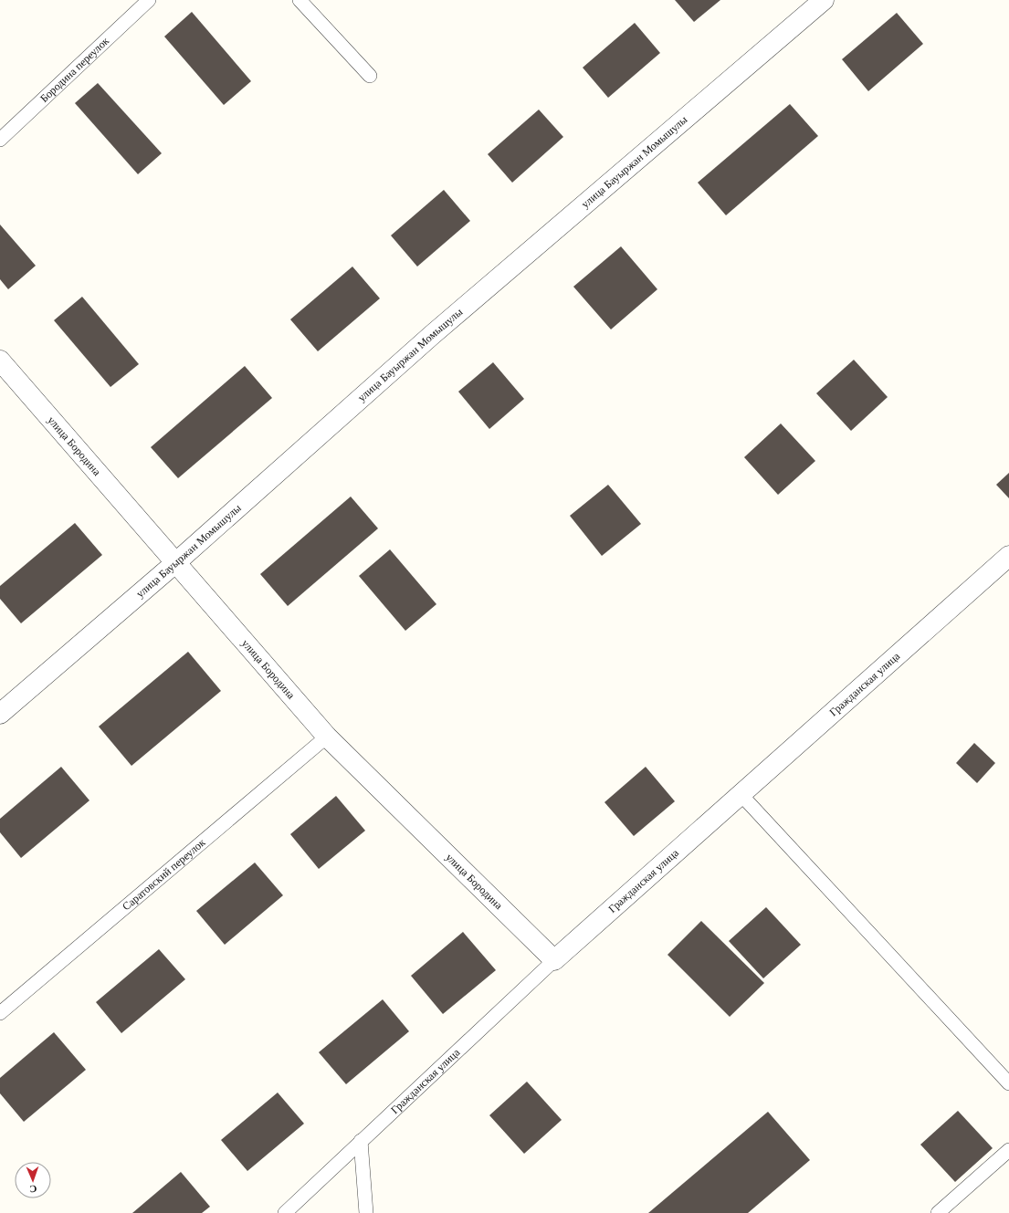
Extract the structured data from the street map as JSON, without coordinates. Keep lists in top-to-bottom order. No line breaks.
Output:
{"streets":{"street":["улица Бауыржан Момышулы","улица Бородина","Гражданская улица"],"lane":["Бородина переулок","Саратовский переулок"]},"crossings":[["улица Бауыржан Момышулы","улица Бородина"],["улица Бородина","Гражданская улица"],["улица Бородина","Саратовский переулок"]],"north":"bottom"}
